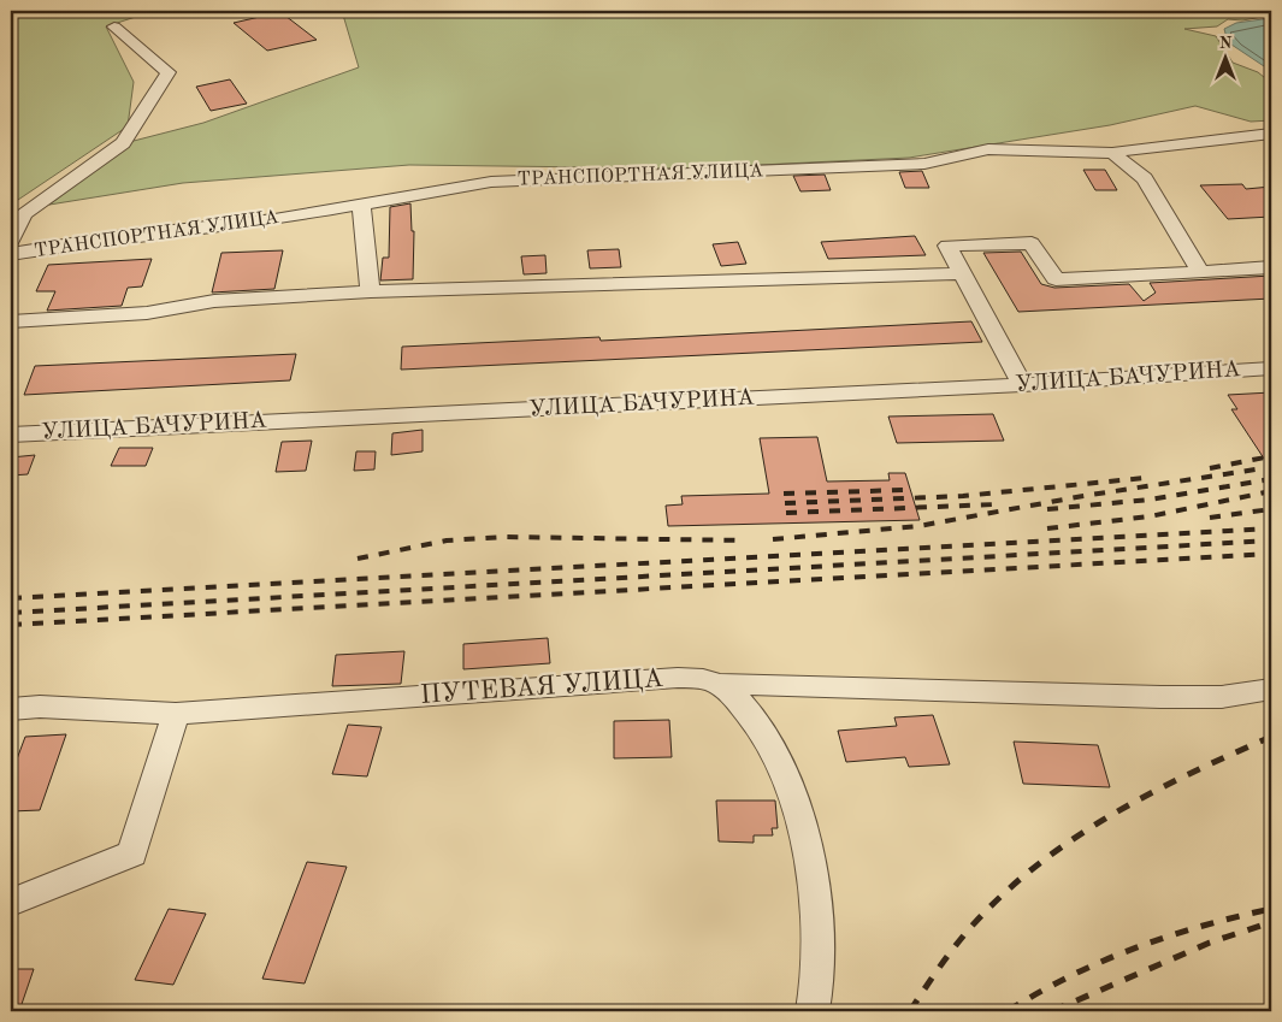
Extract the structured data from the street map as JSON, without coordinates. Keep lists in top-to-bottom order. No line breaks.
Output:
{"streets":{"street":["ТРАНСПОРТНАЯ УЛИЦА","УЛИЦА БАЧУРИНА","ПУТЕВАЯ УЛИЦА"]},"north":"top"}
